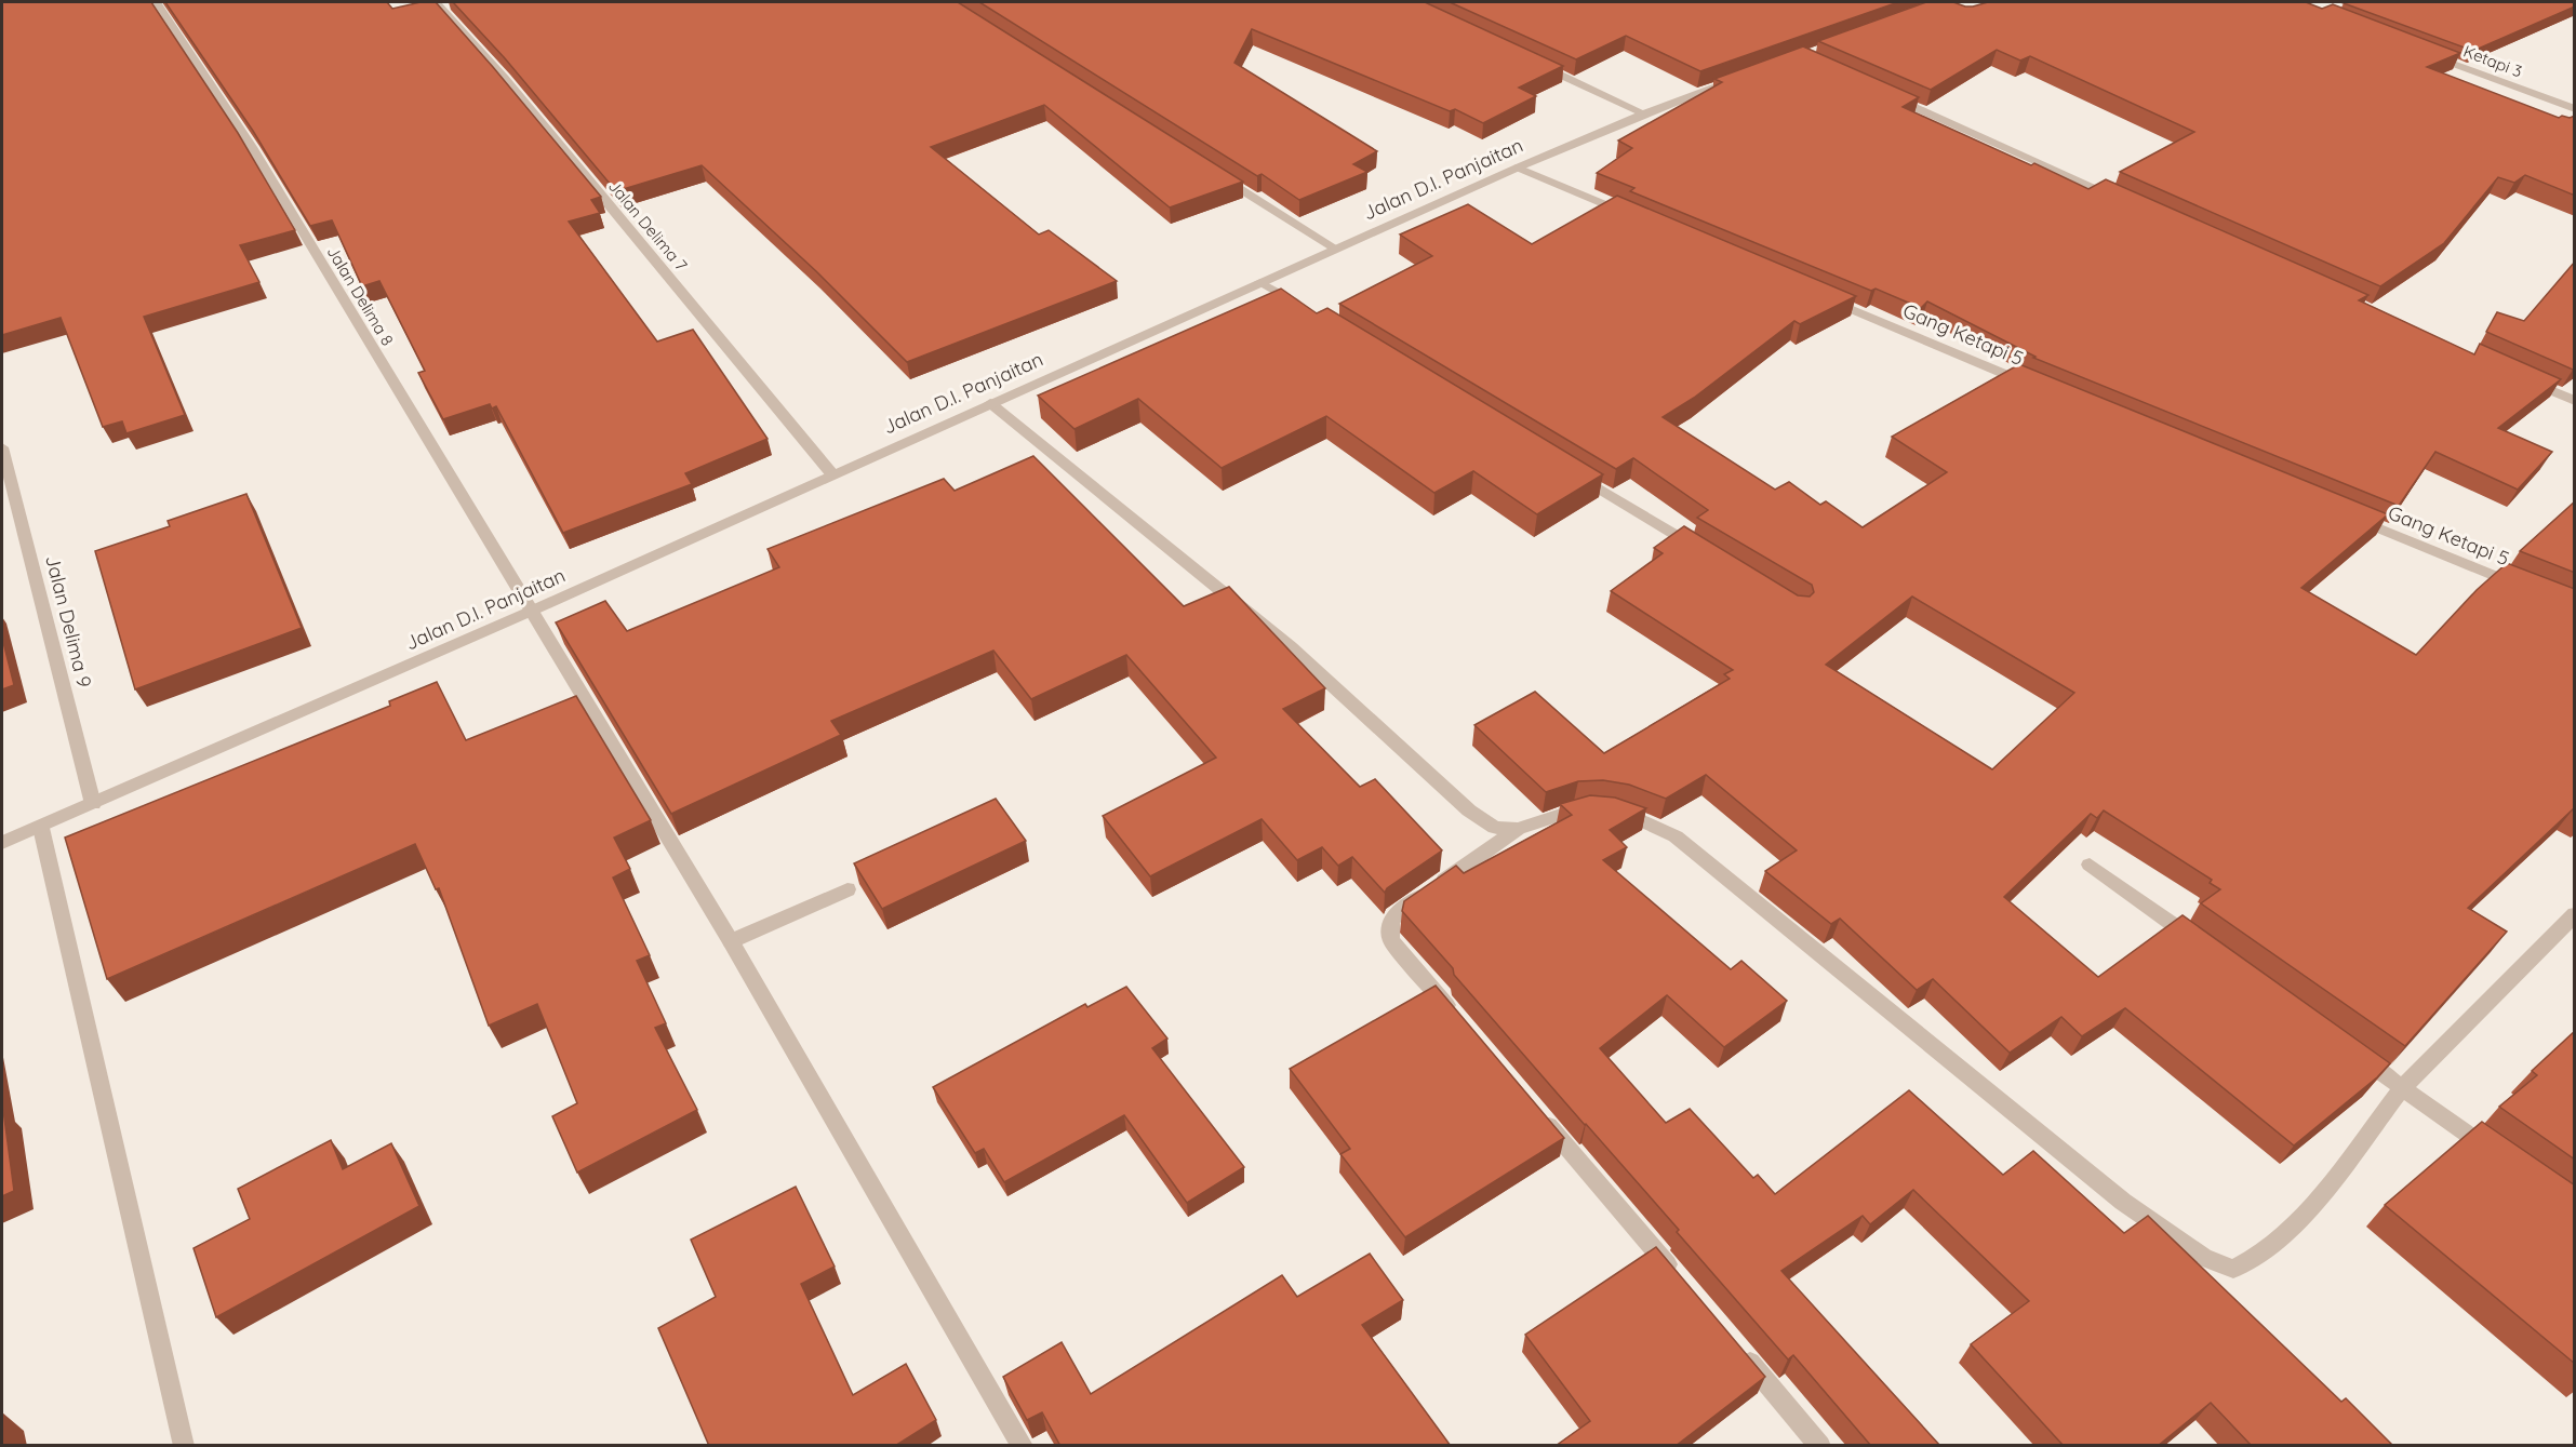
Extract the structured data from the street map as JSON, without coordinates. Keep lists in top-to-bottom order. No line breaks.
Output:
{"streets":{"street":["Ketapi 3","Jalan D.I. Panjaitan","Jalan Delima 7","Jalan Delima 8","Gang Ketapi 5","Jalan Delima 9"]},"crossings":[["Jalan D.I. Panjaitan","Jalan Delima 7"],["Jalan D.I. Panjaitan","Jalan Delima 8"],["Jalan D.I. Panjaitan","Jalan Delima 9"]]}
